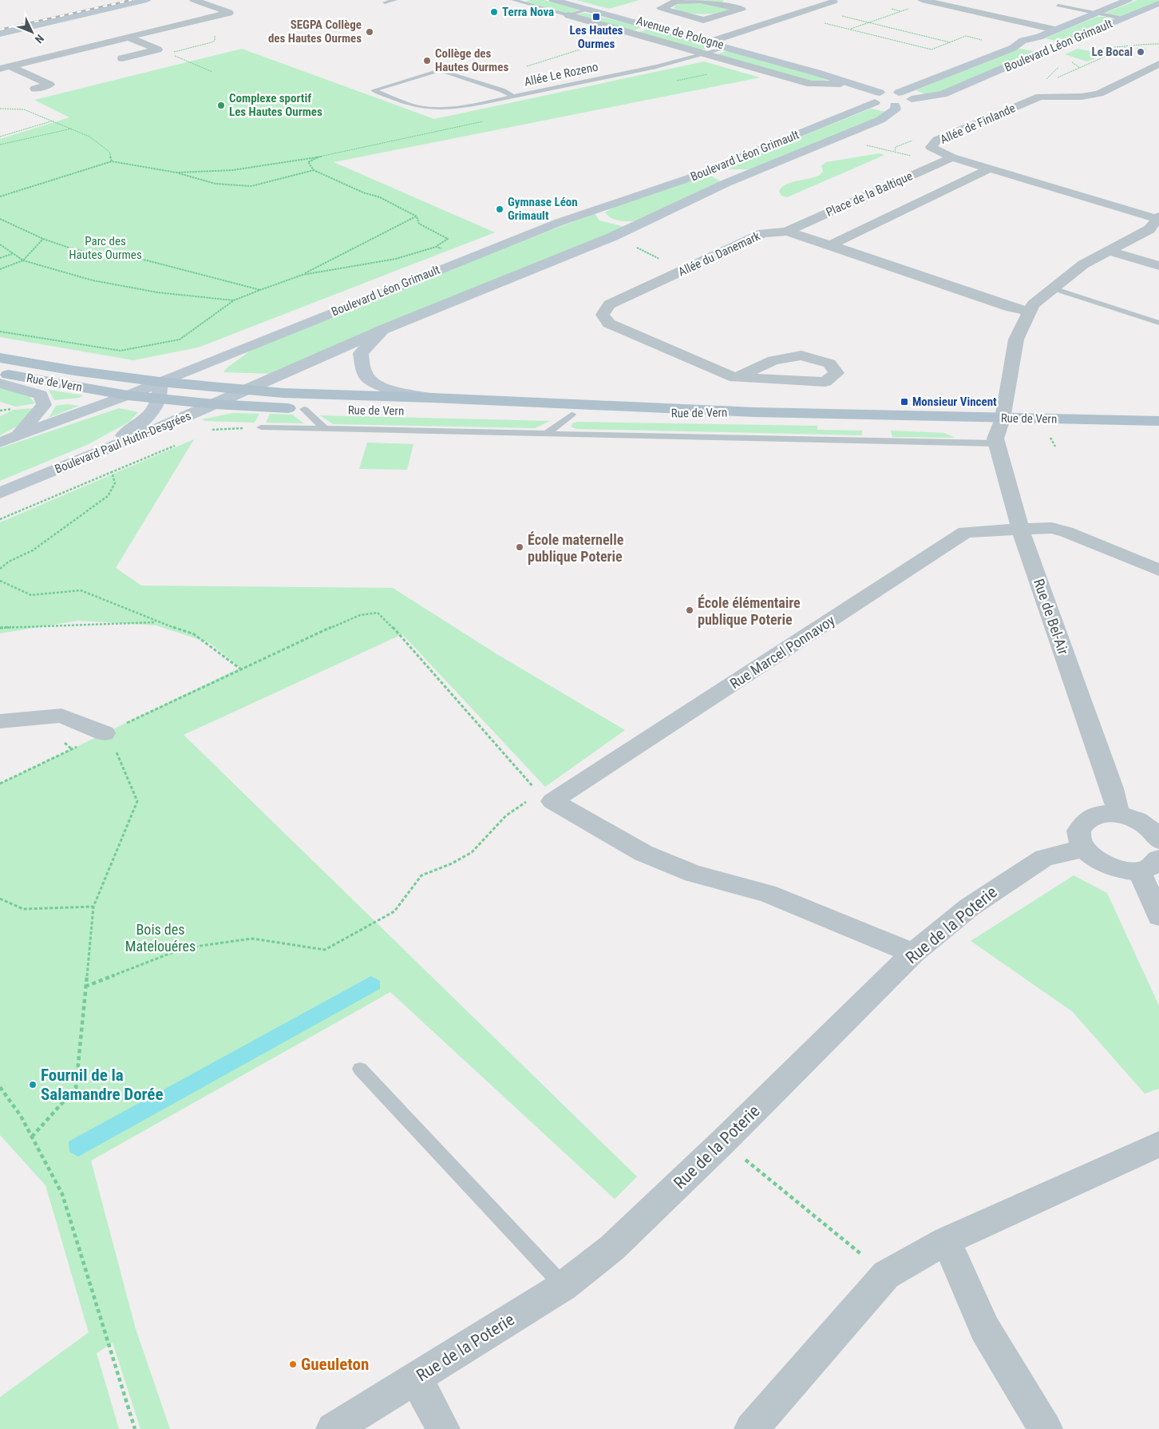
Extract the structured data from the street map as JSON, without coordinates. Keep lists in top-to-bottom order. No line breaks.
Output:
{"streets":{"main road":["Avenue de Pologne","Boulevard Léon Grimault","Rue de Vern","Boulevard Paul Hutin-Desgrées"],"street":["Allée de Finlande","Place de la Baltique","Allée du Danemark","Rue de Bel-Air","Rue Marcel Ponnavoy","Rue de la Poterie"],"lane":["Allée Le Rozeno"]},"crossings":[["Avenue de Pologne","Boulevard Léon Grimault"],["Avenue de Pologne","Allée Le Rozeno"],["Boulevard Léon Grimault","Rue de Vern"],["Boulevard Léon Grimault","Boulevard Paul Hutin-Desgrées"],["Allée de Finlande","Place de la Baltique"],["Place de la Baltique","Allée du Danemark"],["Rue de Vern","Boulevard Paul Hutin-Desgrées"],["Rue de Bel-Air","Rue Marcel Ponnavoy"]],"parks":["Parc des Hautes Ourmes","Bois des Matelouéres"],"places":{"other":["Terra Nova","SEGPA Collège des Hautes Ourmes","Le Bocal","Collège des Hautes Ourmes","Complexe sportif Les Hautes Ourmes","Gymnase Léon Grimault","École maternelle publique Poterie","École élémentaire publique Poterie","Fournil de la Salamandre Dorée","Gueuleton"],"transit":["Les Hautes Ourmes","Monsieur Vincent"]},"north":"bottom right"}
